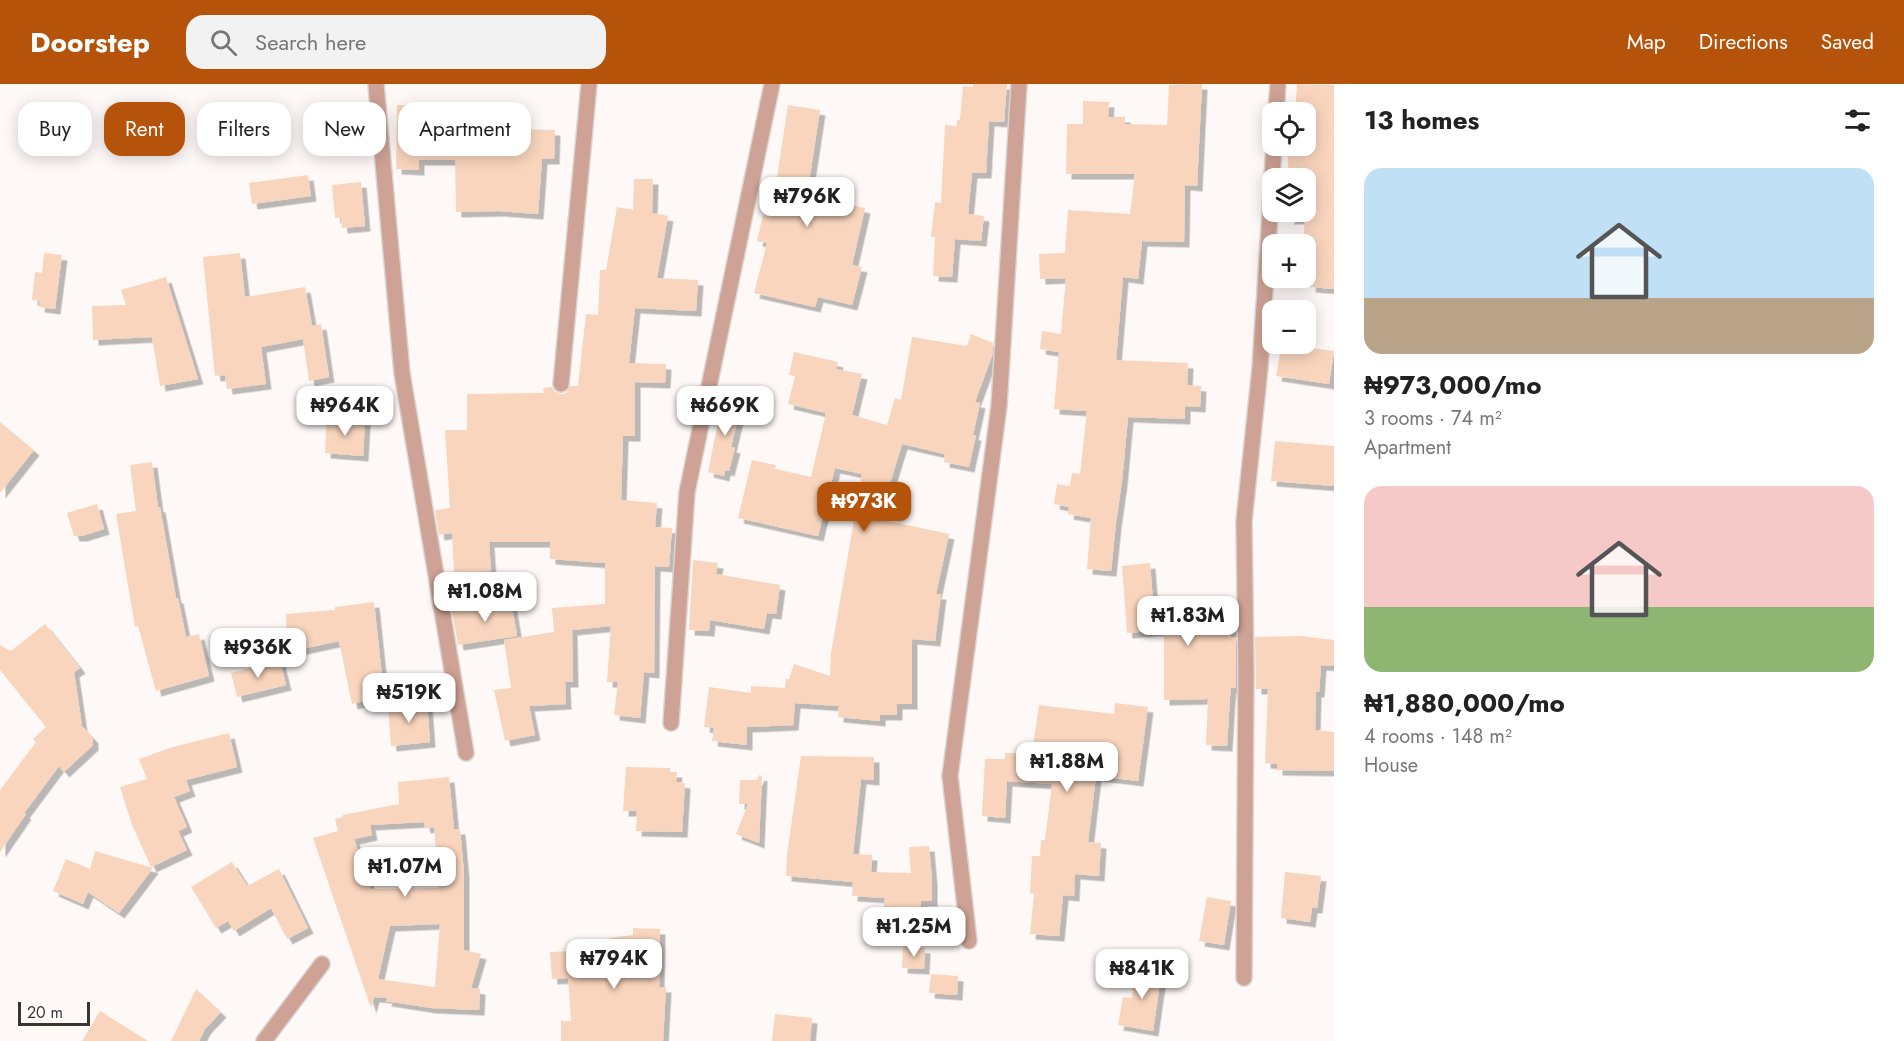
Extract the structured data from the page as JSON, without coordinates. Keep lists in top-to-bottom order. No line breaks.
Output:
{"scale_bar":"20 m","page":{"header":"Doorstep","search":"Search here","nav":["Map","Directions","Saved"],"heading":"13 homes","map_buttons":["+","−"],"chip":["Buy","Rent","Filters","New","Apartment"],"list":[{"name":"₦973,000/mo","note":"3 rooms · 74 m² · Apartment"},{"name":"₦1,880,000/mo","note":"4 rooms · 148 m² · House"}],"price":["₦796K","₦964K","₦669K","₦973K","₦1.08M","₦1.83M","₦936K","₦519K","₦1.88M","₦1.07M","₦1.25M","₦794K","₦841K"],"scale":"20 m"}}
